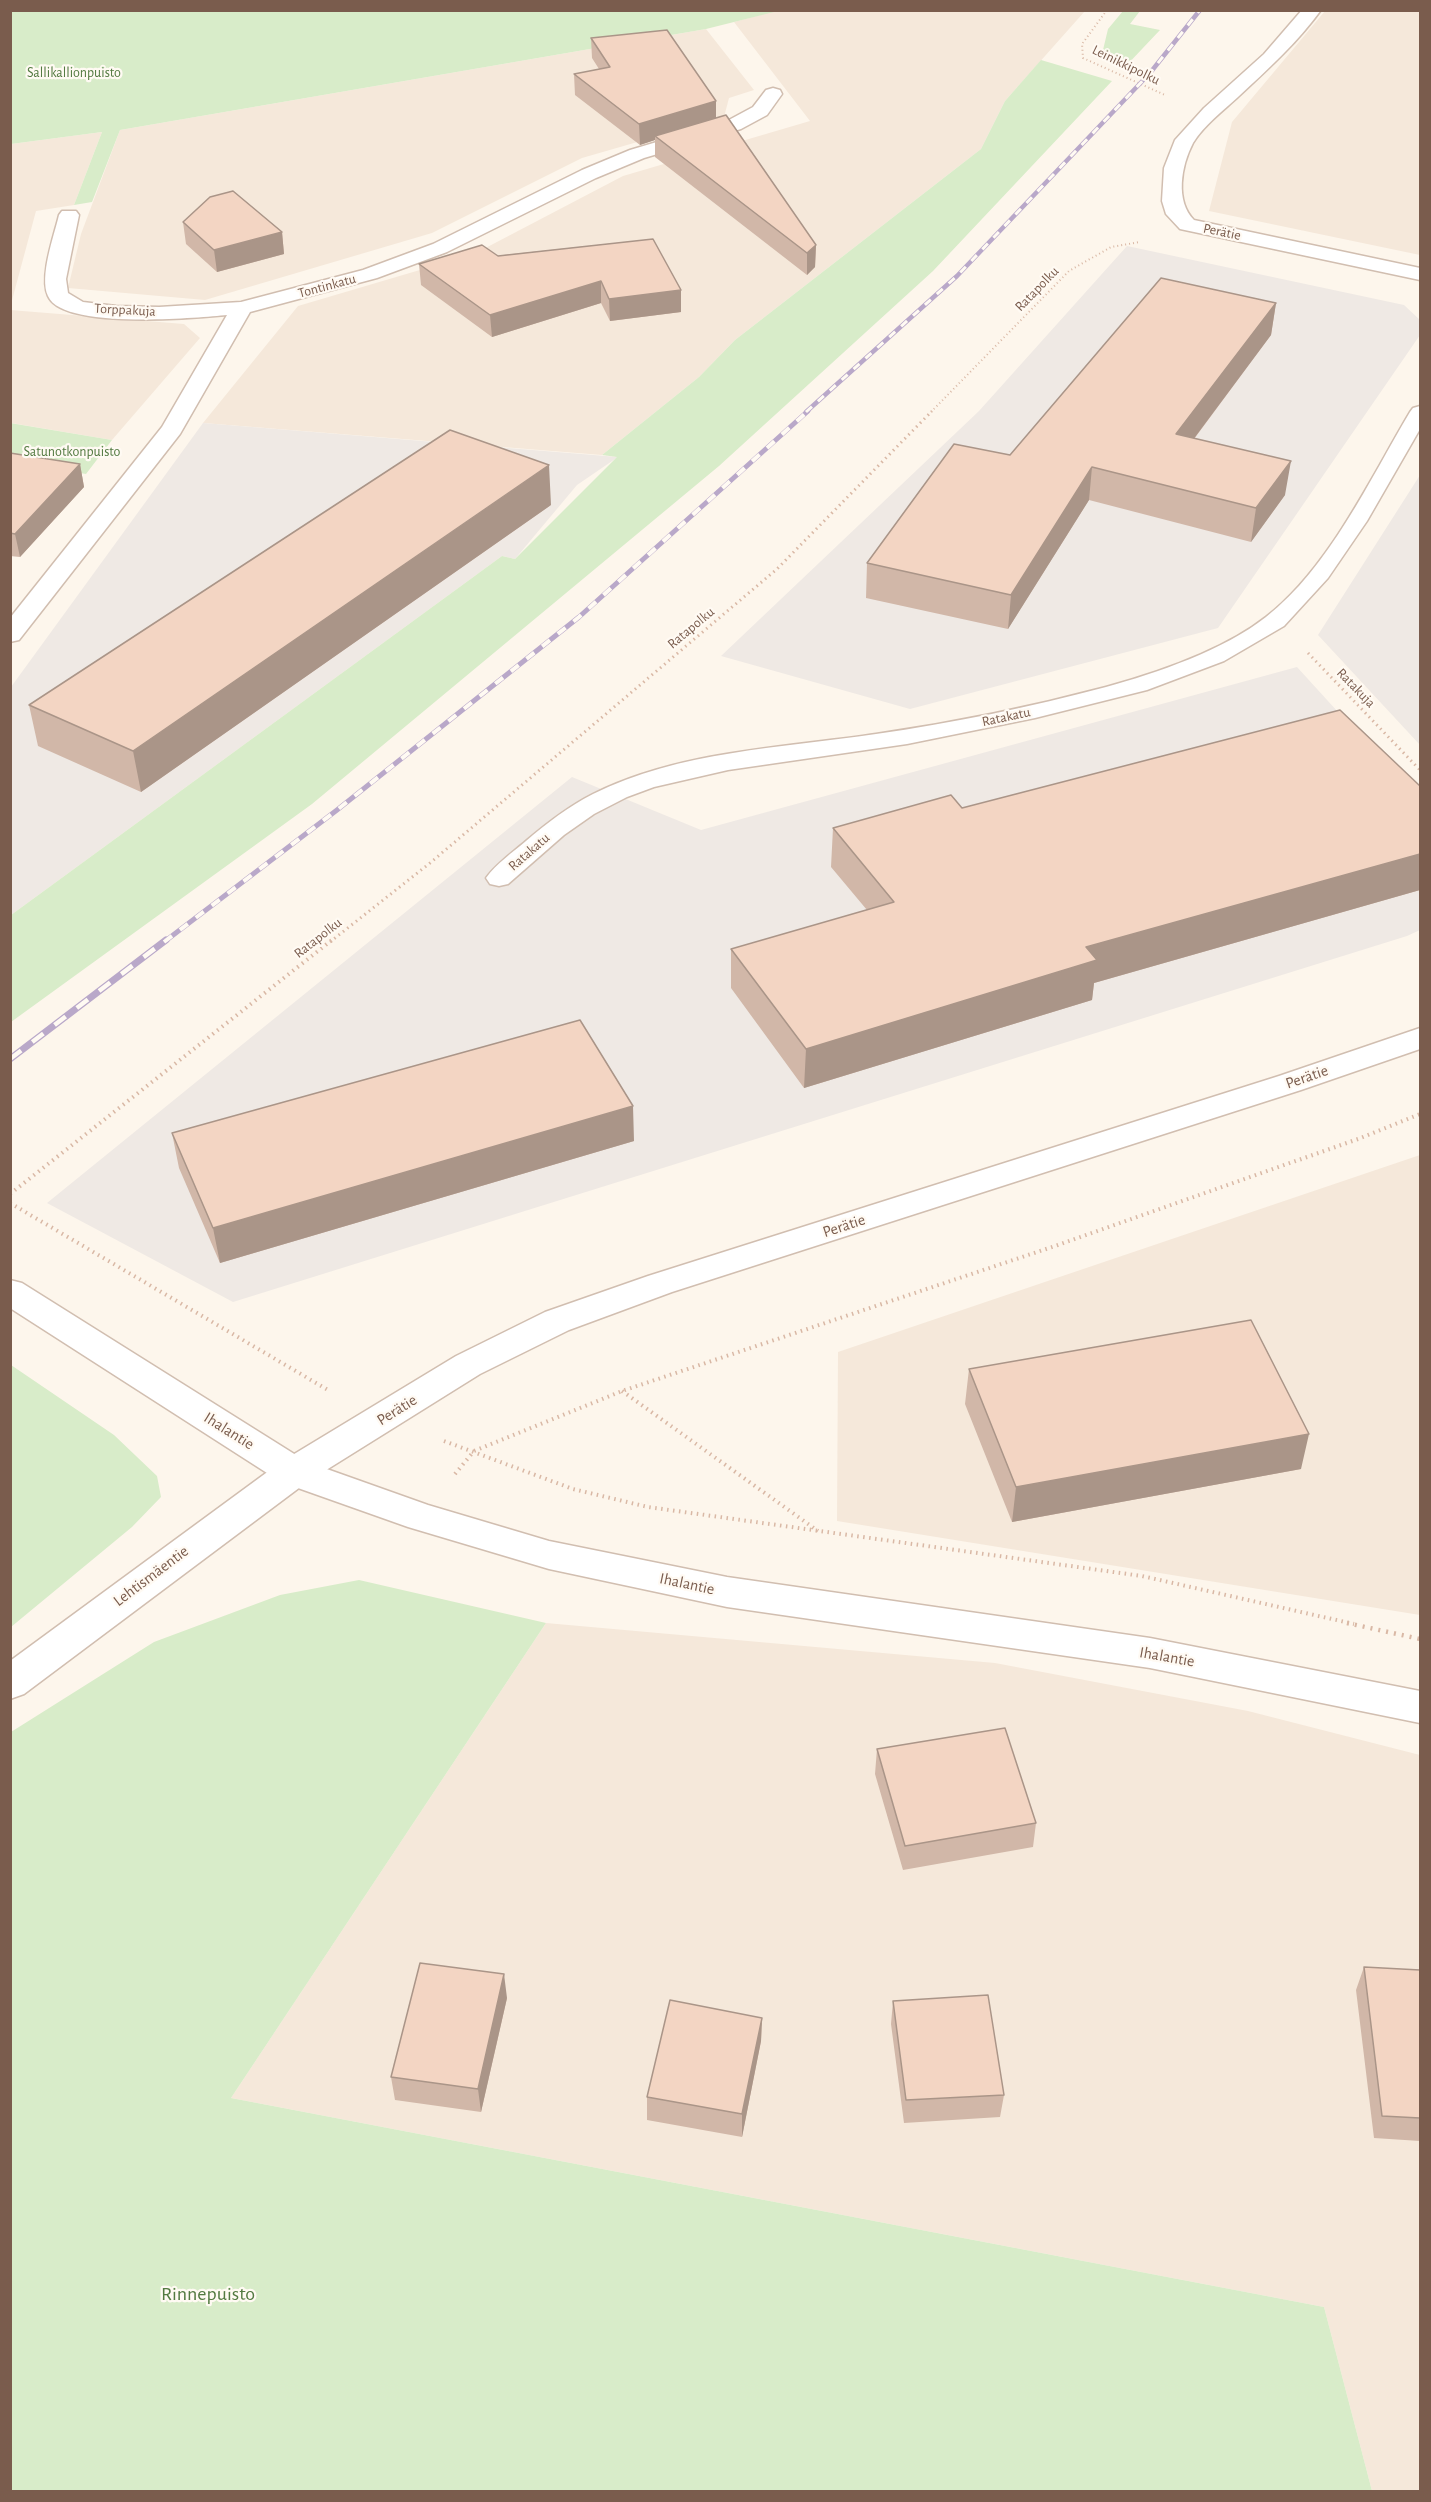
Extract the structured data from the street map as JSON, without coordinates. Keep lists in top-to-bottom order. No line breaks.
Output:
{"streets":{"street":["Perätie","Tontinkatu","Torppakuja","Ihalantie","Lehtismäentie"],"lane":["Ratakatu"],"path":["Leinikkipolku","Ratapolku","Ratakuja"]},"crossings":[["Leinikkipolku","Perätie"],["Perätie","Ihalantie"],["Perätie","Lehtismäentie"],["Tontinkatu","Torppakuja"],["Ratakuja","Ratakatu"],["Ihalantie","Lehtismäentie"]],"parks":["Sallikallionpuisto","Satunotkonpuisto","Rinnepuisto"]}
